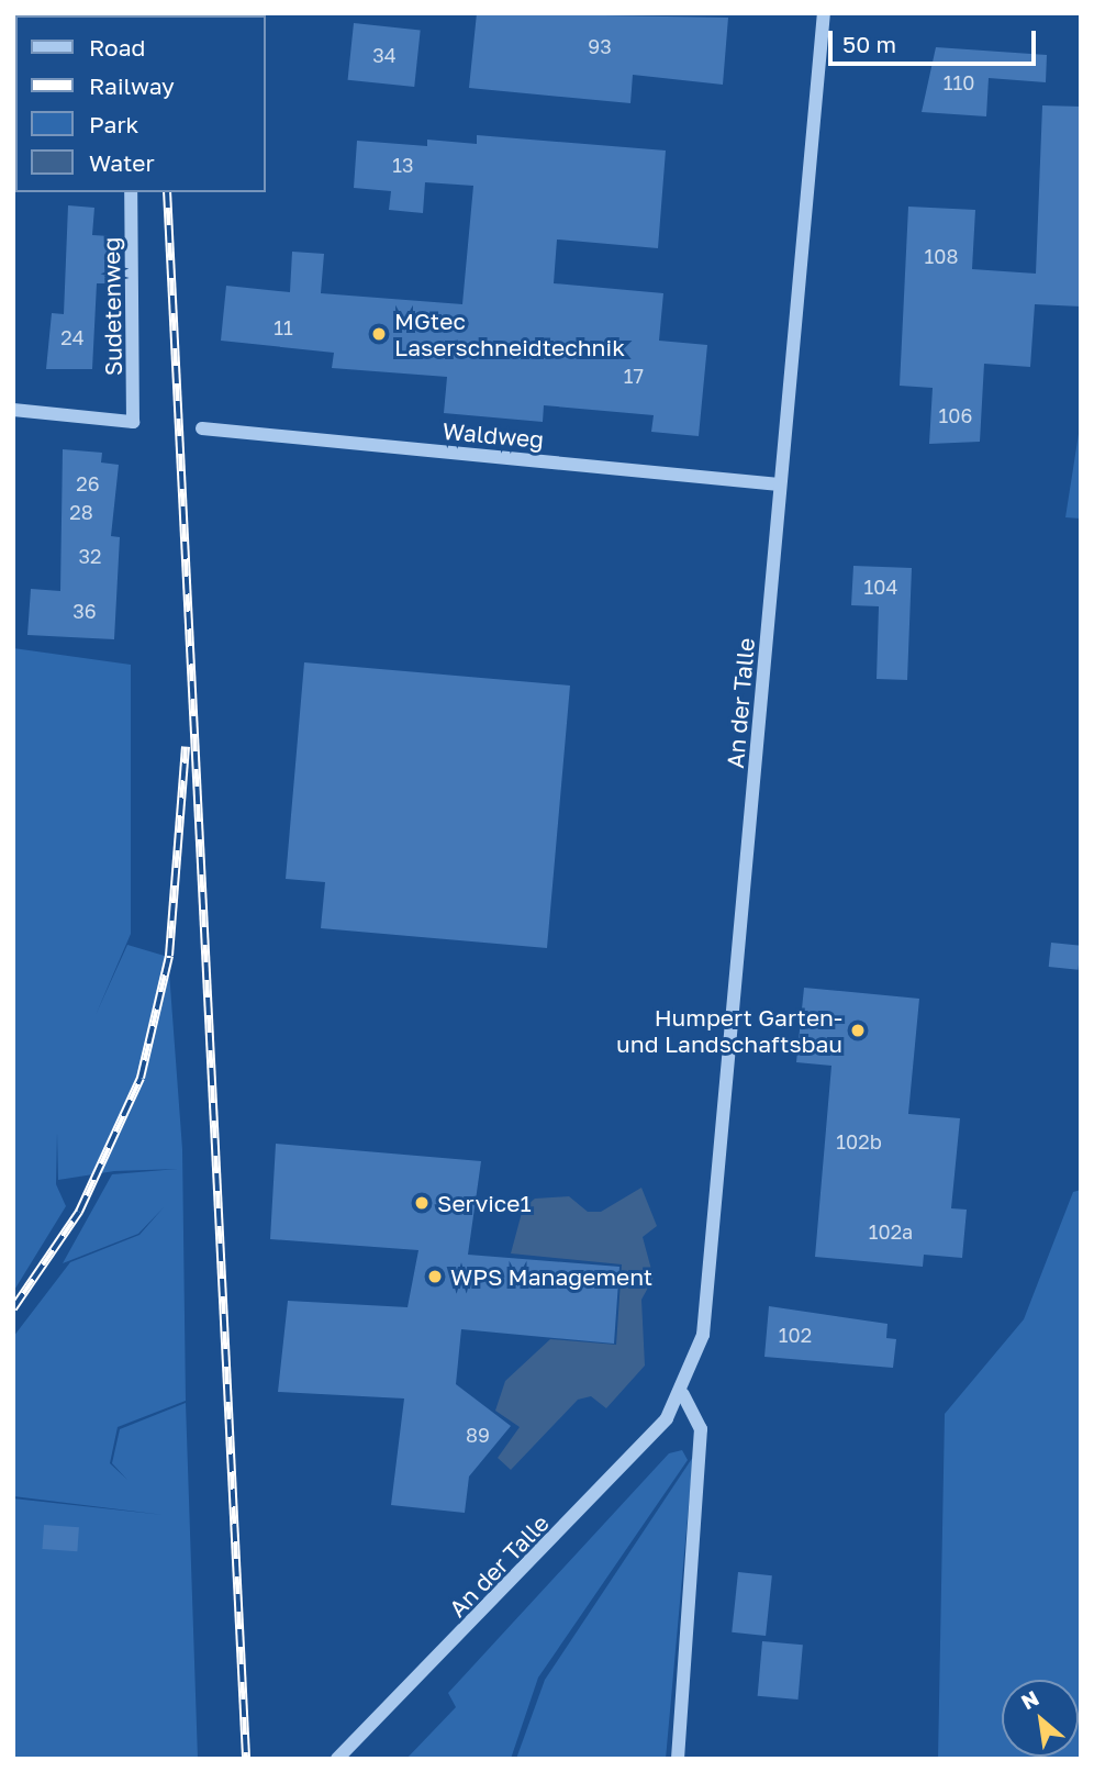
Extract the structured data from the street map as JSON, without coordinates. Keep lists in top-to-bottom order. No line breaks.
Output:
{"streets":{"street":["Sudetenweg","Waldweg","An der Talle"]},"crossings":[["Waldweg","An der Talle"]],"places":["MGtec Laserschneidtechnik","Humpert Garten- und Landschaftsbau","Service1","WPS Management"],"house_numbers":["93","34","110","13","108","11","24","17","106","26","28","32","104","36","102b","102a","102","89"],"legend":["Road","Railway","Park","Water"],"scale_bar":"50 m","north":"top left"}
